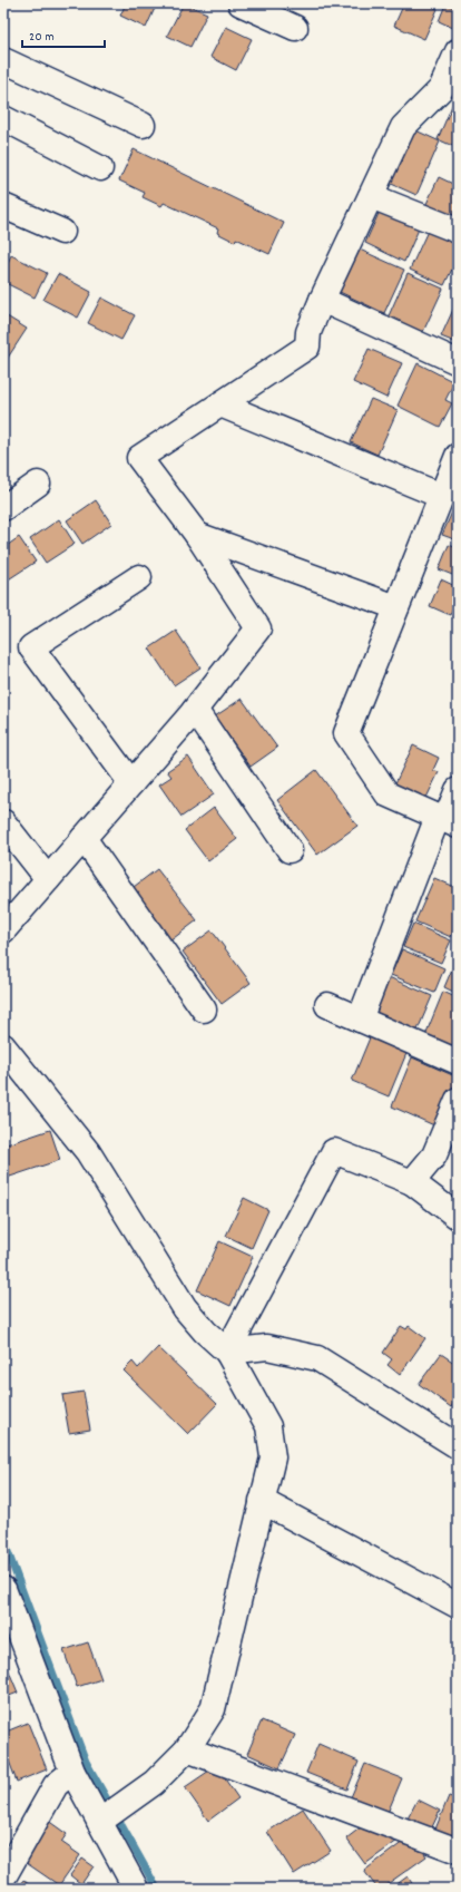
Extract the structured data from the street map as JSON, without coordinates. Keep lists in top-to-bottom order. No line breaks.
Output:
{"scale_bar":"20 m"}
